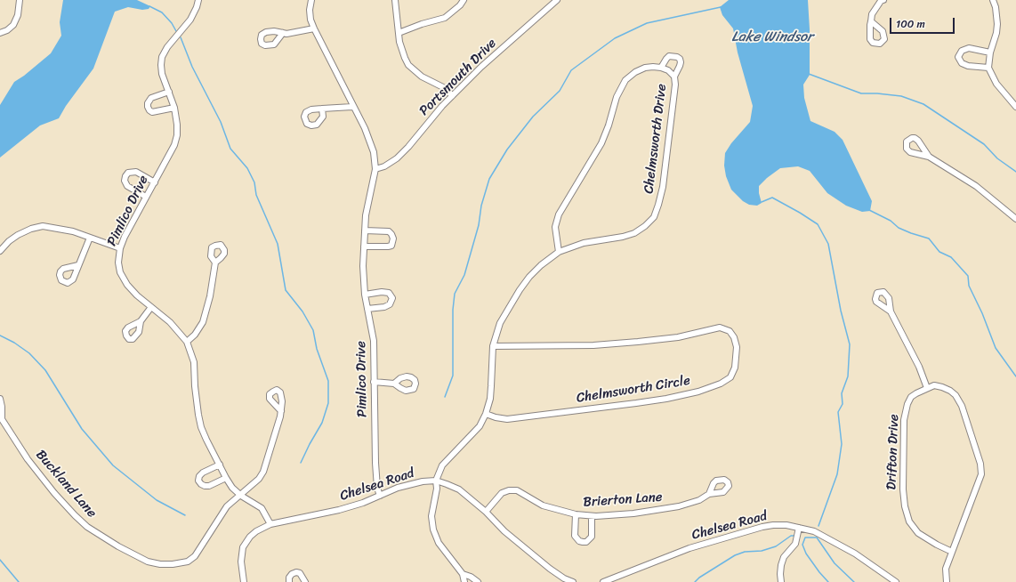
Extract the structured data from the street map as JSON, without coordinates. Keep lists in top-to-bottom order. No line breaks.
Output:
{"streets":{"street":["Portsmouth Drive","Chelmsworth Drive","Pimlico Drive","Chelmsworth Circle","Drifton Drive","Buckland Lane","Chelsea Road","Brierton Lane"]},"crossings":[["Portsmouth Drive","Pimlico Drive"],["Chelmsworth Drive","Chelmsworth Circle"],["Chelmsworth Drive","Chelsea Road"],["Pimlico Drive","Buckland Lane"],["Pimlico Drive","Chelsea Road"],["Chelsea Road","Brierton Lane"]],"water":["Lake Windsor"],"scale_bar":"100 m"}
